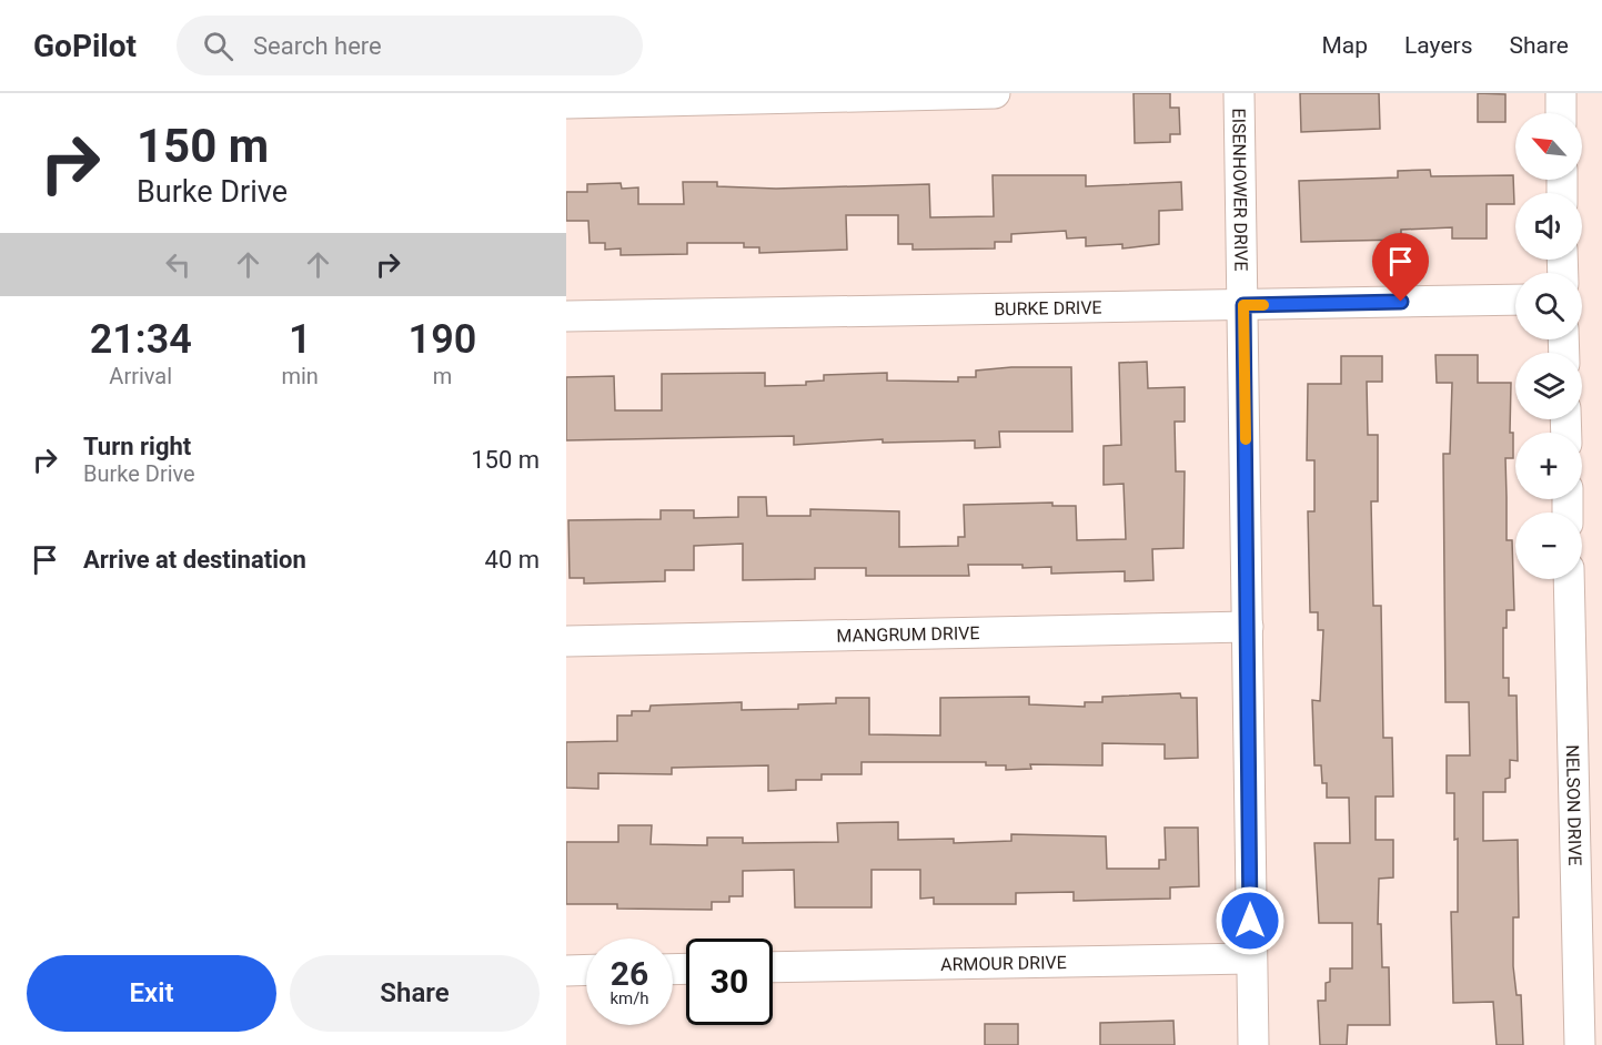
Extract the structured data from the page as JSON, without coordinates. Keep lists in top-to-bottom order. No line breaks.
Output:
{"streets":{"street":["EISENHOWER DRIVE","BURKE DRIVE","MANGRUM DRIVE","NELSON DRIVE","ARMOUR DRIVE"]},"crossings":[["EISENHOWER DRIVE","BURKE DRIVE"],["EISENHOWER DRIVE","MANGRUM DRIVE"],["EISENHOWER DRIVE","ARMOUR DRIVE"]],"north":"top left","page":{"header":"GoPilot","search":"Search here","nav":["Map","Layers","Share"],"turn":["150 m","Burke Drive"],"map_buttons":["+","−"],"eta":["21:34","Arrival","1","min","190","m"],"list":[{"name":"Turn right","note":"Burke Drive","value":"150 m"},{"name":"Arrive at destination","value":"40 m"}],"speed":"26 km/h","limit":"30","buttons":["Exit","Share"]}}
